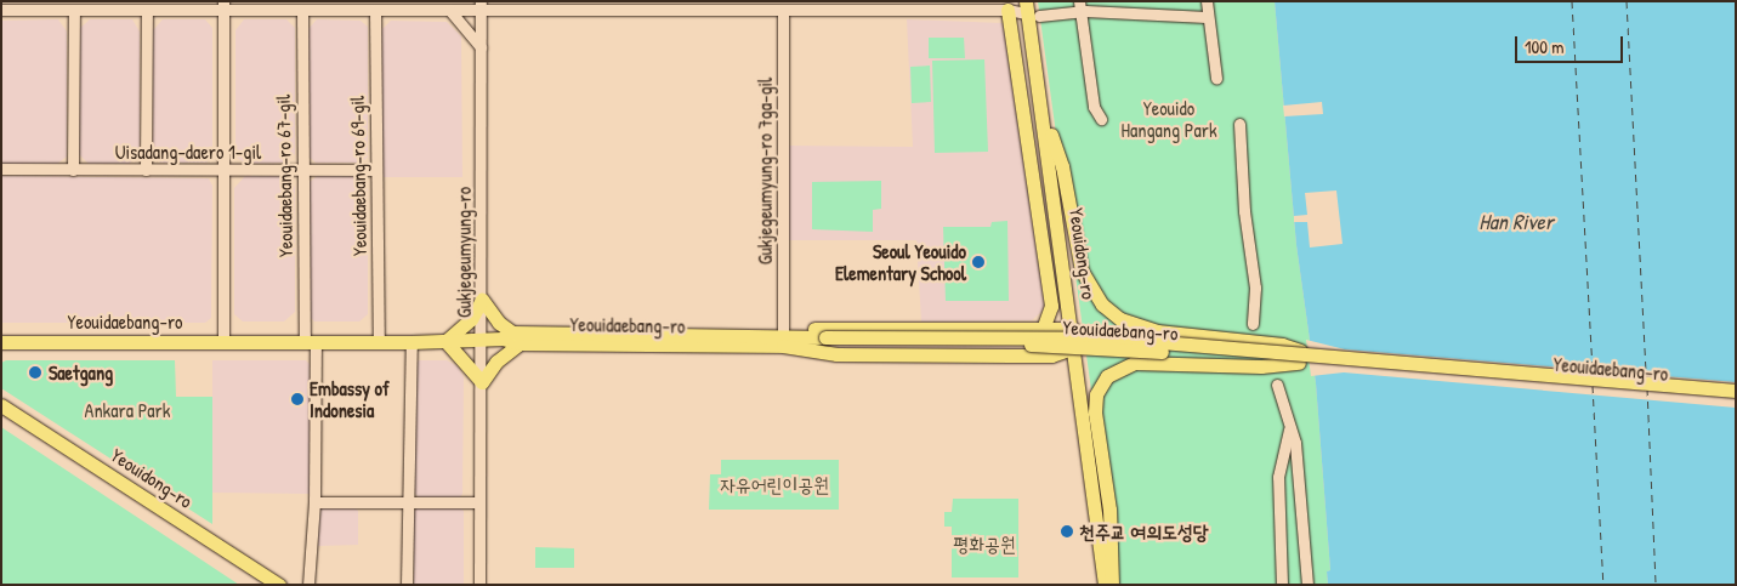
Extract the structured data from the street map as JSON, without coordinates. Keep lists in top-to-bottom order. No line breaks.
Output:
{"streets":{"main road":["Yeouidong-ro","Yeouidaebang-ro"],"street":["Uisadang-daero 1-gil","Gukjegeumyung-ro 7ga-gil","Yeouidaebang-ro 67-gil","Yeouidaebang-ro 69-gil","Gukjegeumyung-ro"]},"crossings":[["Uisadang-daero 1-gil","Yeouidaebang-ro 67-gil"],["Uisadang-daero 1-gil","Yeouidaebang-ro 69-gil"],["Gukjegeumyung-ro 7ga-gil","Yeouidaebang-ro"],["Yeouidaebang-ro 67-gil","Yeouidaebang-ro"],["Yeouidaebang-ro 69-gil","Yeouidaebang-ro"],["Gukjegeumyung-ro","Yeouidaebang-ro"]],"water":["Han River"],"parks":["Yeouido Hangang Park","Ankara Park","자유어린이공원","평화공원"],"places":["Seoul Yeouido Elementary School","Saetgang","Embassy of Indonesia","천주교 여의도성당"],"scale_bar":"100 m"}
